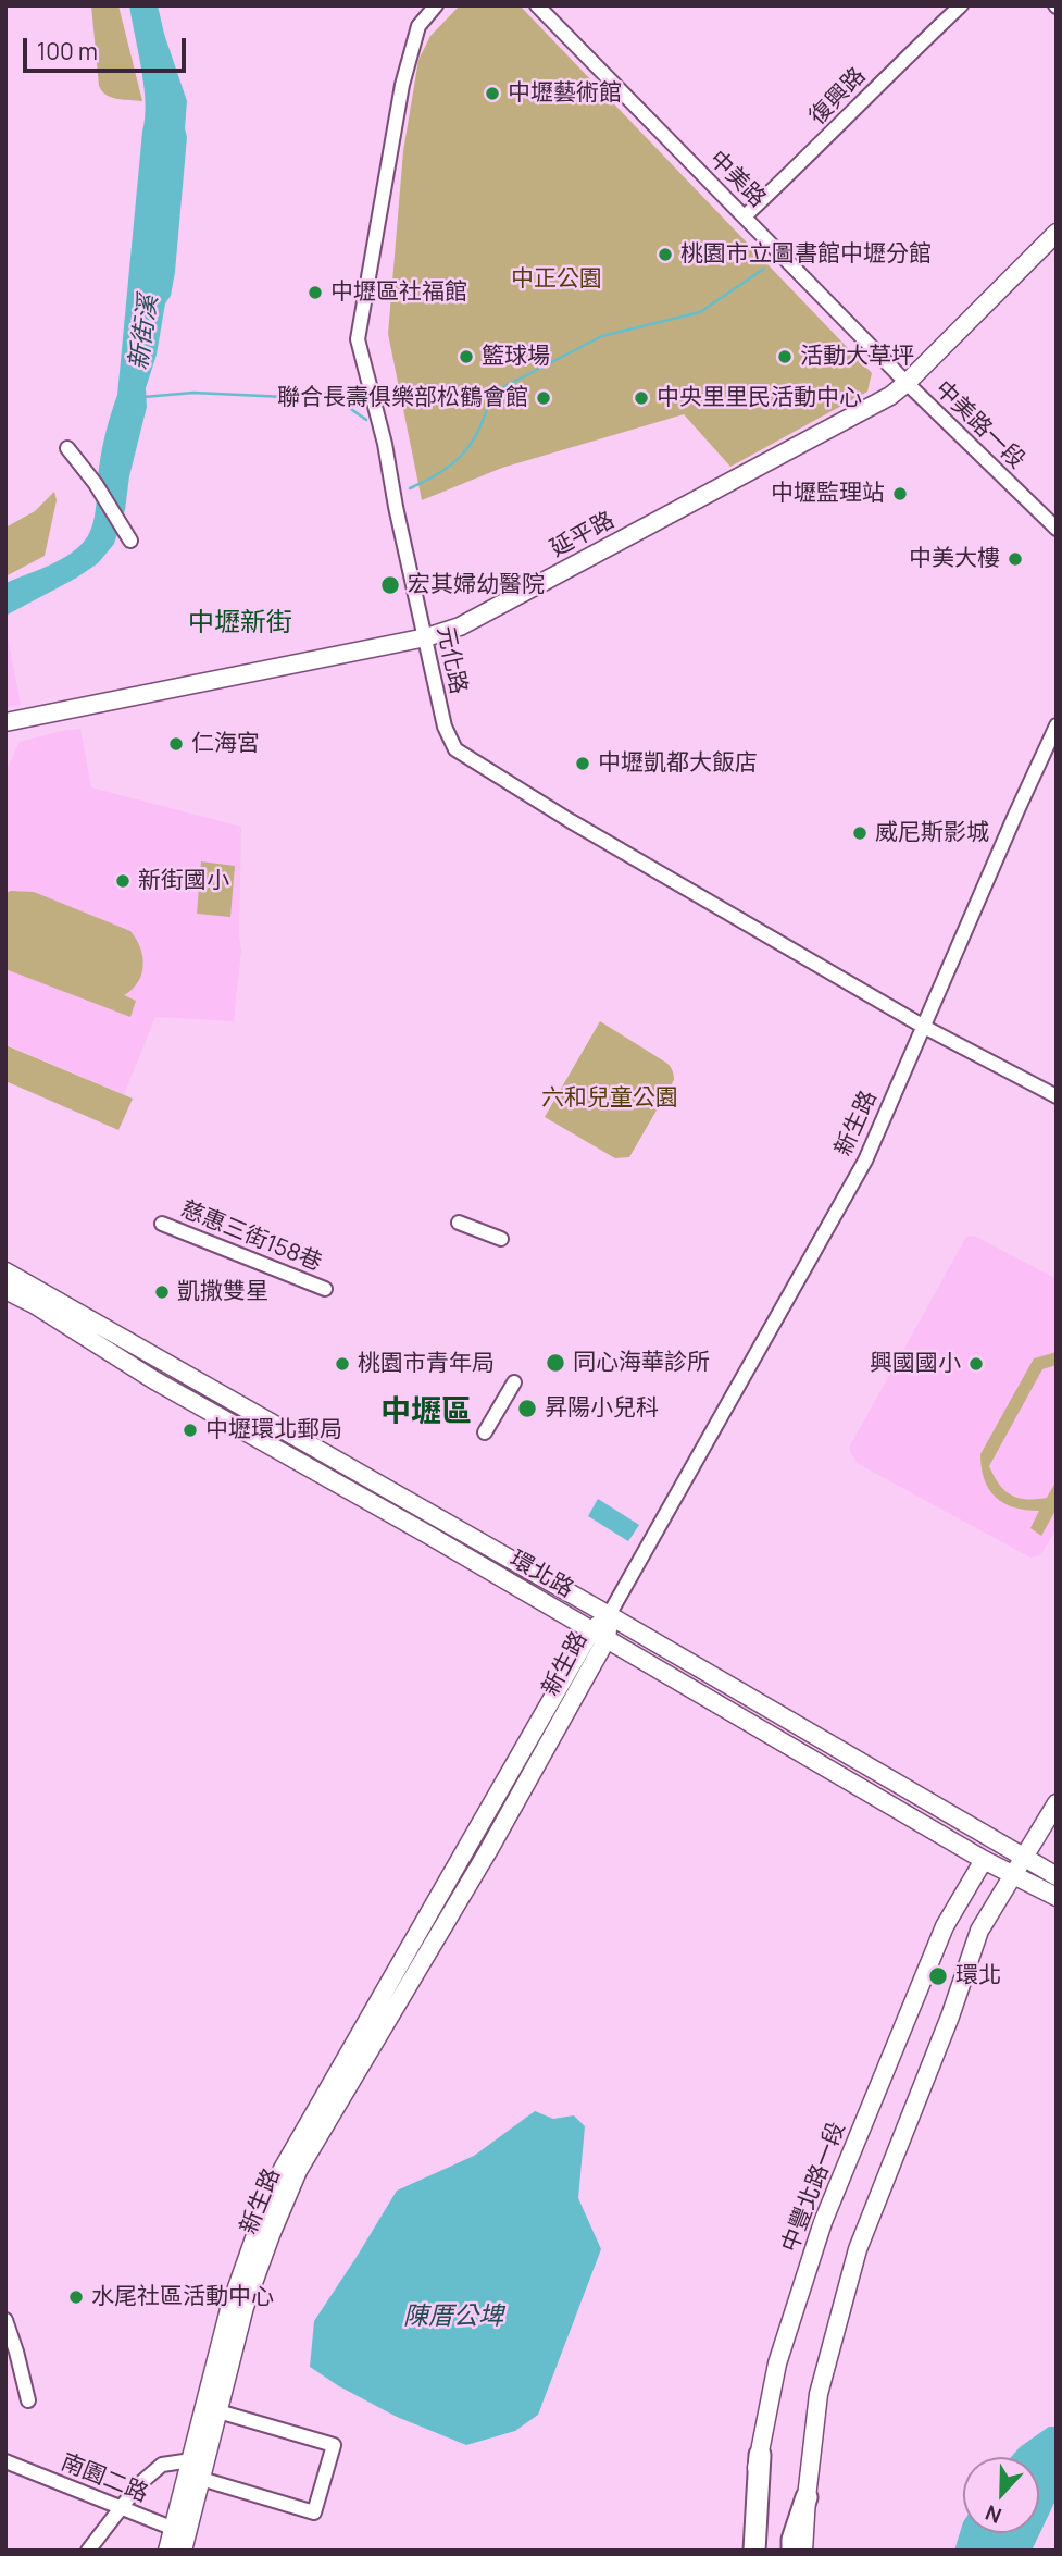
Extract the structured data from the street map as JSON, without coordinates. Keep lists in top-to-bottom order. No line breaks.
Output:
{"streets":{"main road":["延平路","新生路","環北路","中豐北路一段"],"street":["復興路","中美路","中美路一段","元化路","慈惠三街158巷","南園二路"]},"crossings":[["復興路","中美路"],["中美路","中美路一段"],["中美路","延平路"],["中美路一段","延平路"],["延平路","元化路"],["元化路","新生路"],["新生路","環北路"],["新生路","南園二路"],["環北路","中豐北路一段"]],"districts":["中壢新街","中壢區"],"water":["新街溪","陳厝公埤"],"parks":["中正公園","六和兒童公園"],"places":["中壢藝術館","桃園市立圖書館中壢分館","中壢區社福館","籃球場","活動大草坪","聯合長壽俱樂部松鶴會館","中央里里民活動中心","中壢監理站","中美大樓","宏其婦幼醫院","仁海宮","中壢凱都大飯店","威尼斯影城","新街國小","凱撒雙星","同心海華診所","桃園市青年局","興國國小","昇陽小兒科","中壢環北郵局","環北","水尾社區活動中心"],"scale_bar":"100 m","north":"bottom"}
